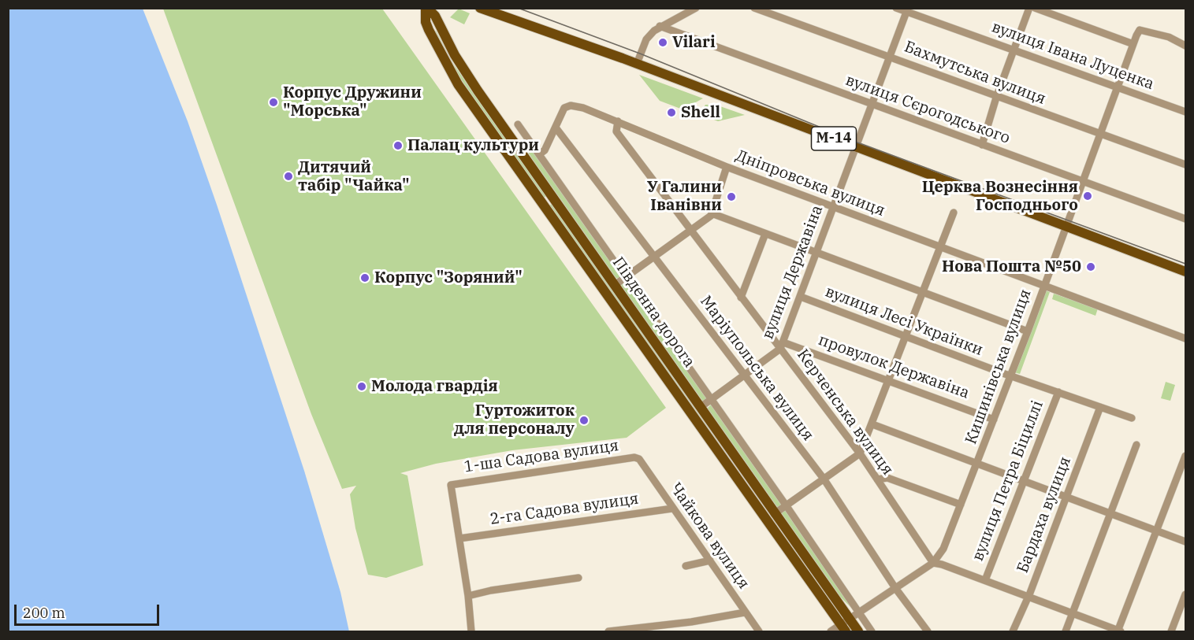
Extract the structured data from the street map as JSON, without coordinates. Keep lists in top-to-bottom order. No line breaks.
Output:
{"streets":{"main road":["М-14","Південна дорога"],"street":["вулиця Івана Луценка","Бахмутська вулиця","вулиця Сєрогодського","Дніпровська вулиця","вулиця Державіна","вулиця Лесі Українки","провулок Державіна","Кишинівська вулиця","Маріупольська вулиця","Керченська вулиця","1-ша Садова вулиця","вулиця Петра Біциллі","2-га Садова вулиця","Бардаха вулиця","Чайкова вулиця"]},"crossings":[["вулиця Івана Луценка","вулиця Державіна"],["вулиця Івана Луценка","Кишинівська вулиця"],["Бахмутська вулиця","вулиця Державіна"],["Бахмутська вулиця","Кишинівська вулиця"],["вулиця Сєрогодського","вулиця Державіна"],["вулиця Сєрогодського","Кишинівська вулиця"],["М-14","вулиця Державіна"],["М-14","Кишинівська вулиця"],["Дніпровська вулиця","вулиця Державіна"],["Дніпровська вулиця","Кишинівська вулиця"],["Дніпровська вулиця","Маріупольська вулиця"],["Дніпровська вулиця","Керченська вулиця"],["вулиця Державіна","Південна дорога"],["вулиця Державіна","вулиця Лесі Українки"],["вулиця Державіна","провулок Державіна"],["вулиця Державіна","Маріупольська вулиця"],["вулиця Державіна","Керченська вулиця"],["Південна дорога","Кишинівська вулиця"],["вулиця Лесі Українки","Кишинівська вулиця"],["вулиця Лесі Українки","вулиця Петра Біциллі"],["вулиця Лесі Українки","Бардаха вулиця"],["провулок Державіна","Кишинівська вулиця"],["провулок Державіна","Керченська вулиця"],["Кишинівська вулиця","Маріупольська вулиця"],["Кишинівська вулиця","Керченська вулиця"],["1-ша Садова вулиця","2-га Садова вулиця"],["1-ша Садова вулиця","Чайкова вулиця"],["2-га Садова вулиця","Чайкова вулиця"]],"places":["Vilari","Корпус Дружини \"Морська\"","Shell","Палац культури","Дитячий табір \"Чайка\"","Церква Вознесіння Господнього","У Галини Іванівни","Нова Пошта №50","Корпус \"Зоряний\"","Молода гвардія","Гуртожиток для персоналу"],"scale_bar":"200 m"}
